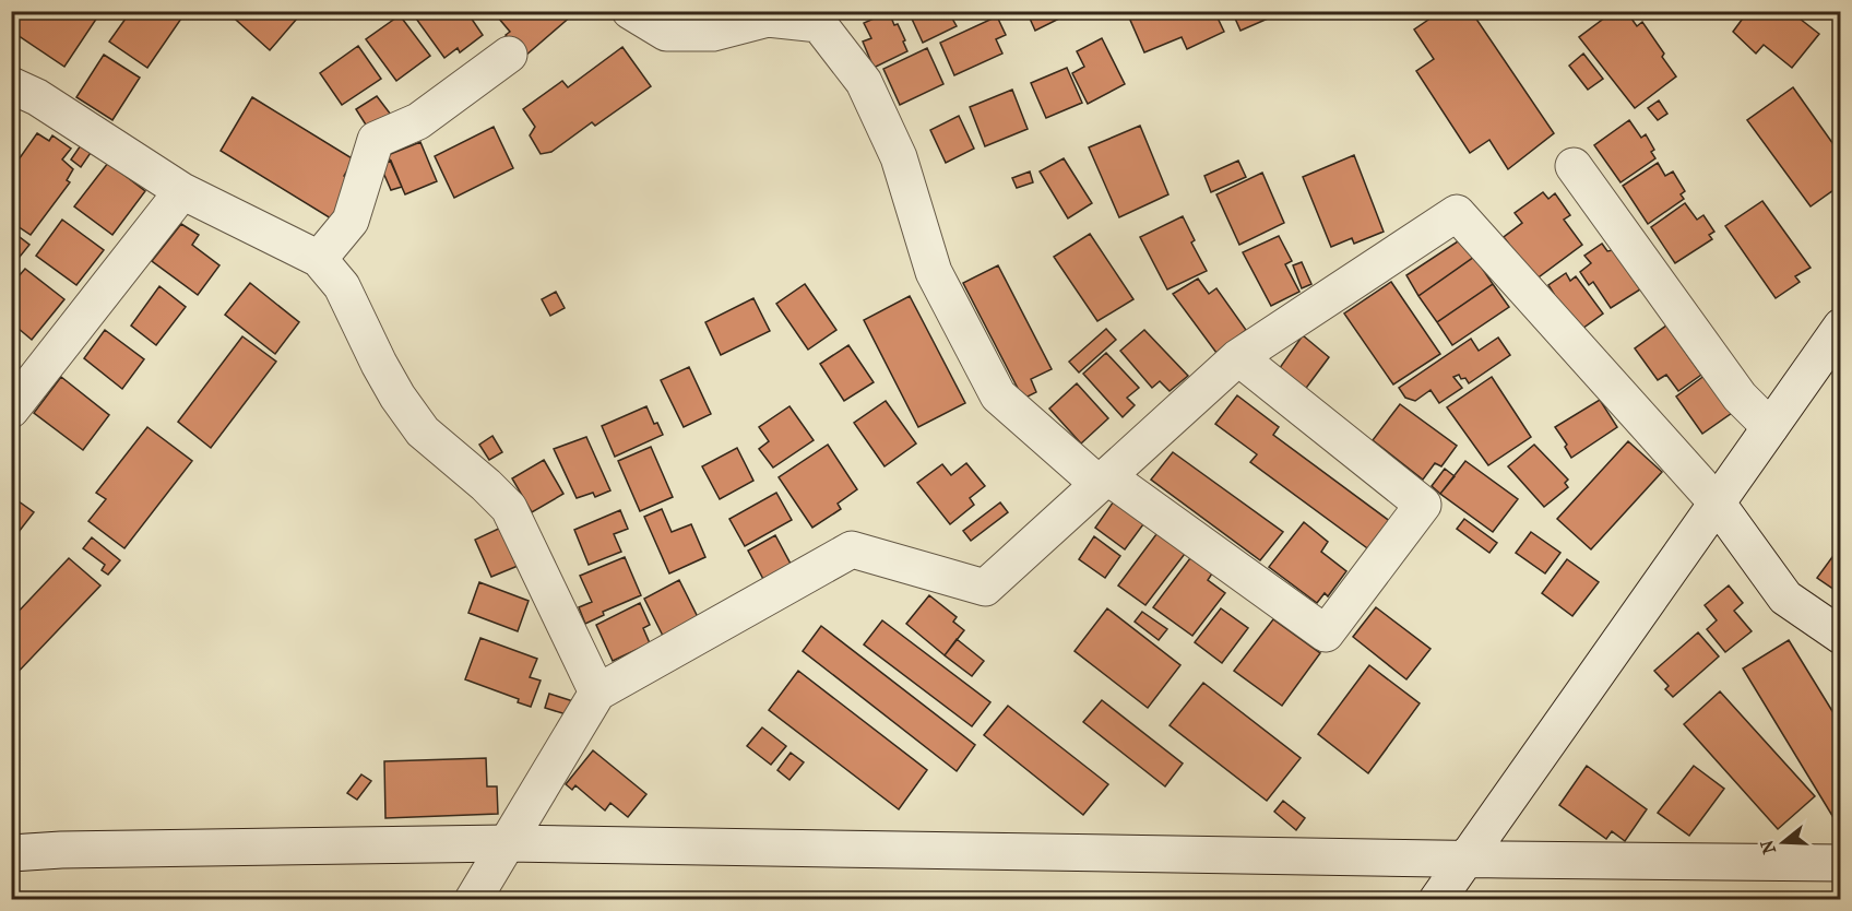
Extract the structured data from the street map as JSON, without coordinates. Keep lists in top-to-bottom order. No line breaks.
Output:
{"north":"left"}
